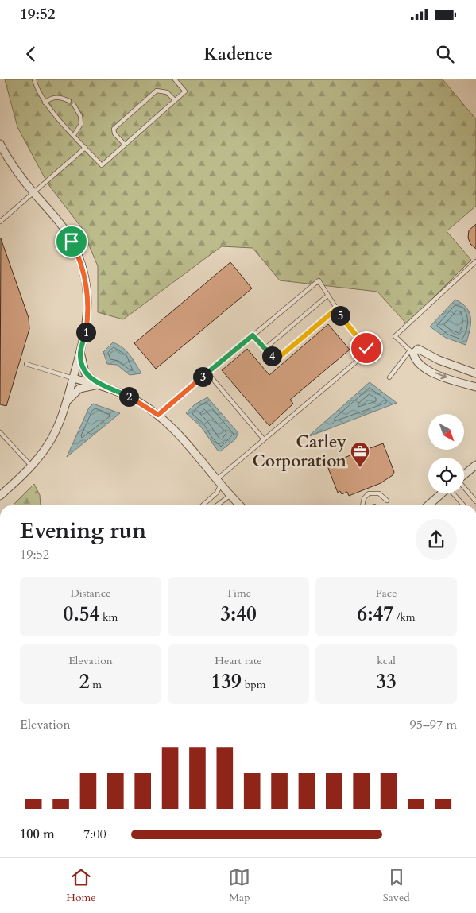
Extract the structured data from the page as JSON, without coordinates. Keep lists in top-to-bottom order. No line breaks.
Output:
{"places":{"office":["Carley Corporation"]},"north":"bottom right","page":{"status":"19:52","header":"Kadence","pins":["5","1","4","3","2"],"heading":["Evening run","19:52"],"stats":[["Distance","0.54 km"],["Time","3:40"],["Pace","6:47 /km"],["Elevation","2 m"],["Heart rate","139 bpm"],["kcal","33"]],"chart":["Elevation","95–97 m"],"list":[{"name":"100 m","note":"7:00"}],"tabs":["Home","Map","Saved"]}}
